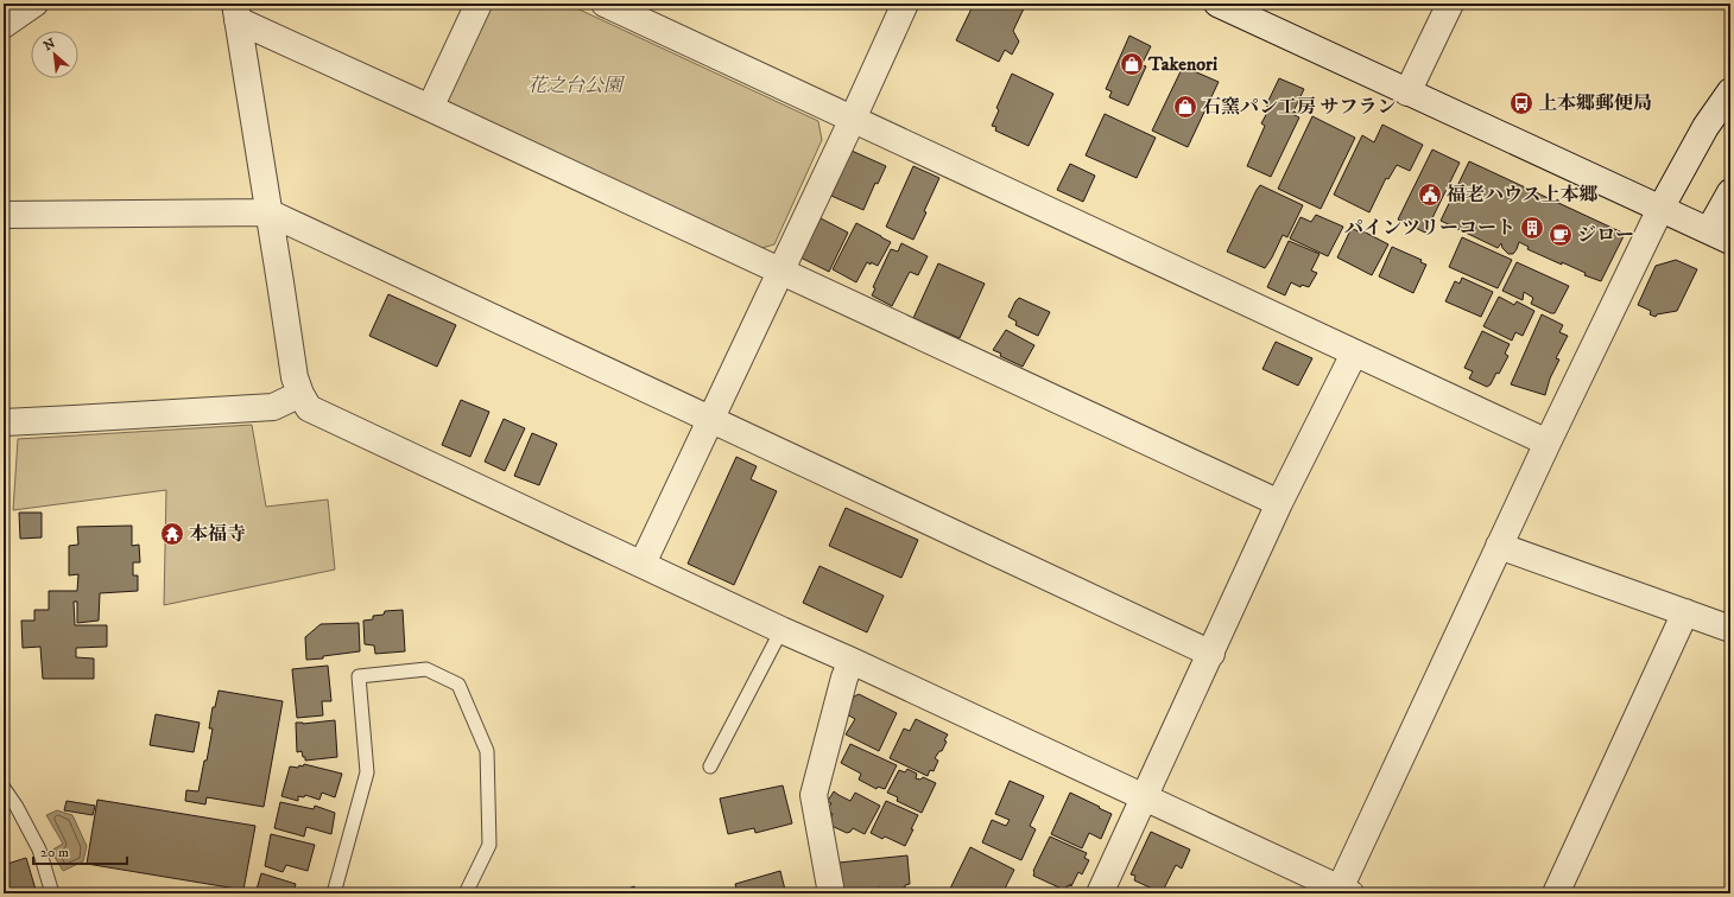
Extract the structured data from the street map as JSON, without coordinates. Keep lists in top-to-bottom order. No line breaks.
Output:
{"parks":["花之台公園"],"places":{"shop":["Takenori","石窯パン工房 サフラン"],"bus stop":["上本郷郵便局"],"public building":["福老ハウス上本郷"],"building":["パインツリーコート"],"cafe":["ジロー"],"temple":["本福寺"]},"scale_bar":"20 m","north":"top left"}
